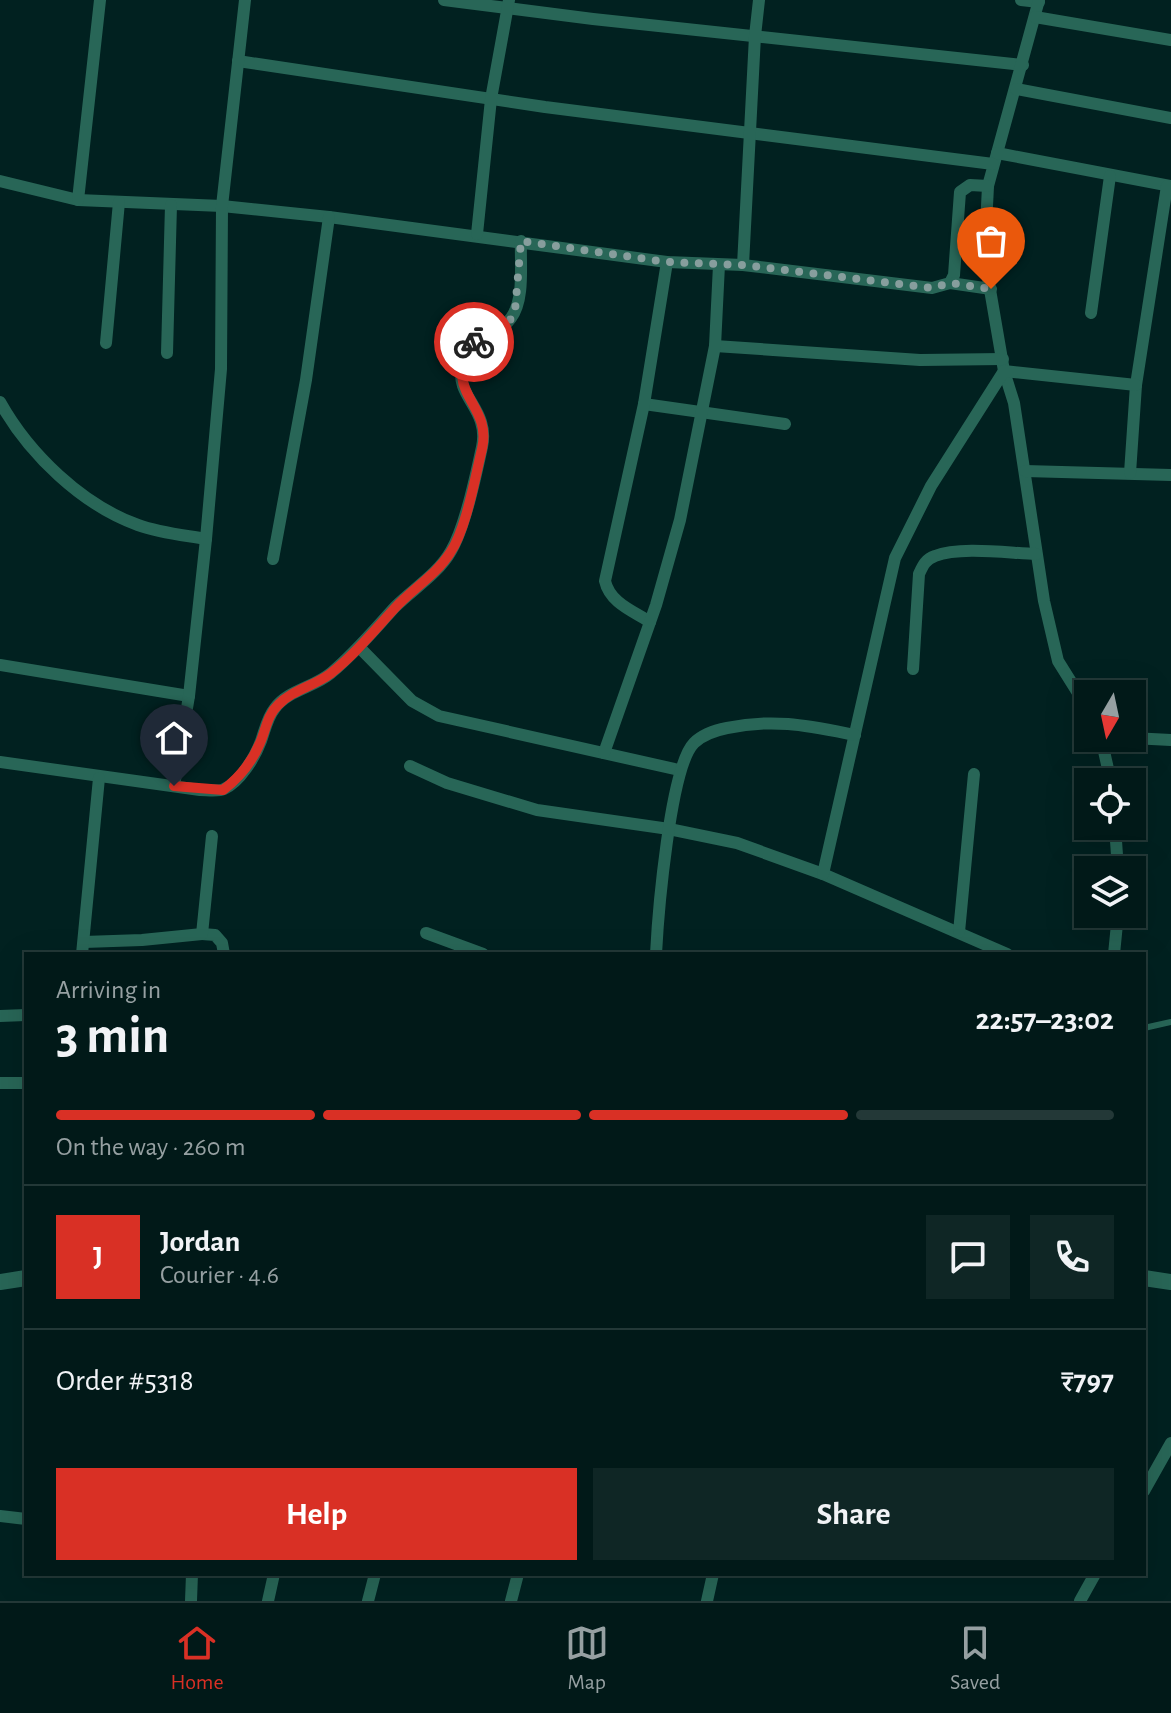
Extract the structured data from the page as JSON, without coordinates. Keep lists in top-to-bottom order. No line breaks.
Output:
{"north":"bottom","page":{"heading":["3 min","Arriving in","22:57–23:02"],"panel":["Jordan","Courier · 4.6","Order #5318","₹797"],"bar":"On the way · 260 m","round":"J","buttons":["Help","Share"],"tabs":["Home","Map","Saved"]}}
